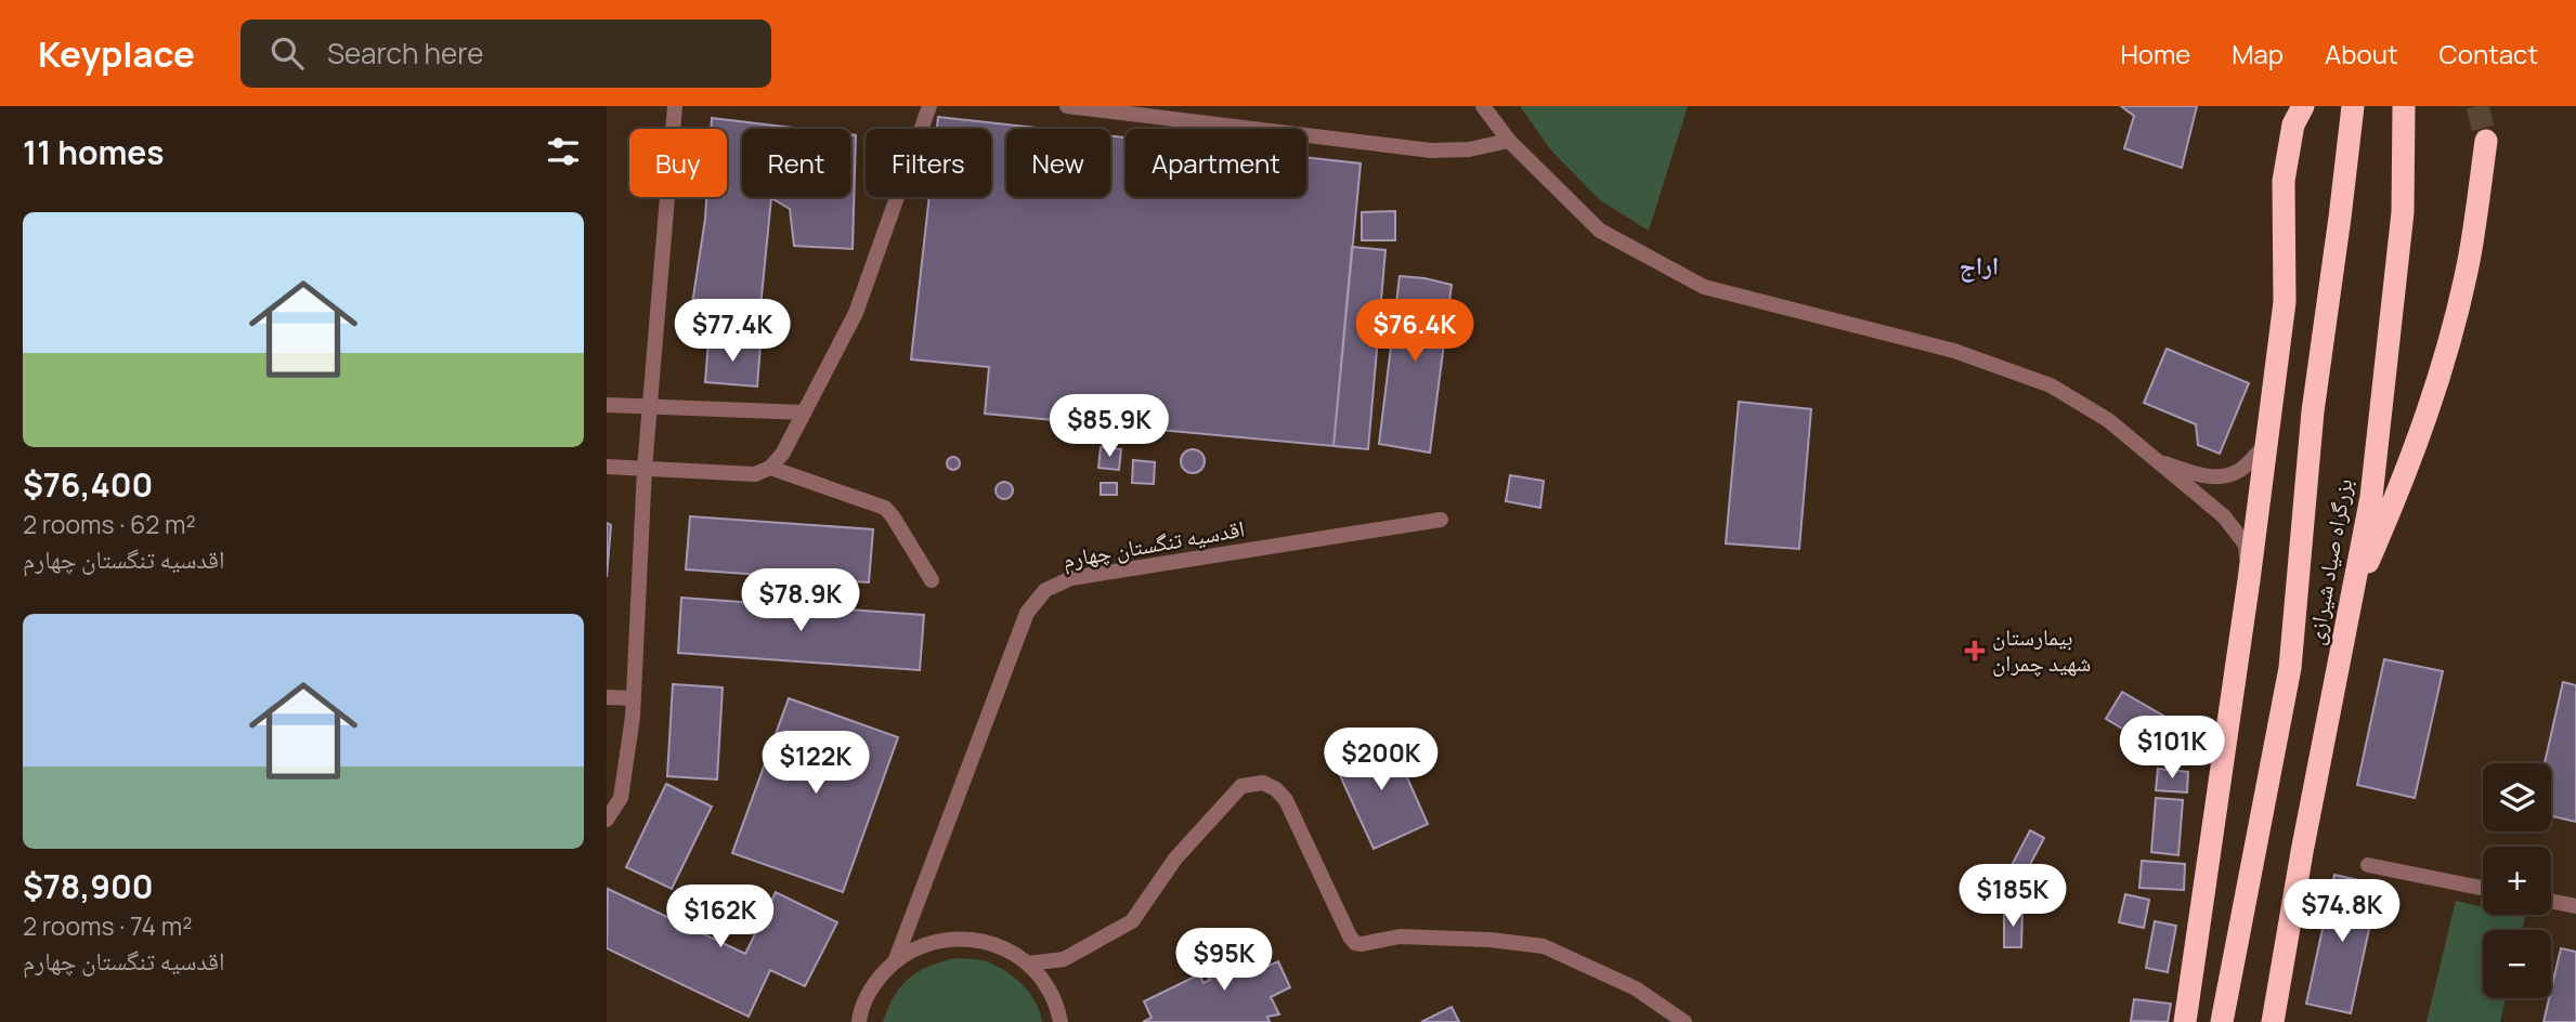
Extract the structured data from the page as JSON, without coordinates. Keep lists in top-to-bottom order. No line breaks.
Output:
{"streets":{"highway":["بزرگراه صیاد شیرازی"],"street":["اقدسیه تنگستان چهارم"]},"districts":["اراج"],"places":{"health":["بیمارستان شهید چمران"]},"page":{"header":"Keyplace","search":"Search here","nav":["Home","Map","About","Contact"],"heading":"11 homes","chip":["Buy","Rent","Filters","New","Apartment"],"list":[{"name":"$76,400","note":"2 rooms · 62 m² · اقدسیه تنگستان چهارم"},{"name":"$78,900","note":"2 rooms · 74 m² · اقدسیه تنگستان چهارم"}],"price":["$77.4K","$76.4K","$85.9K","$78.9K","$101K","$200K","$122K","$185K","$74.8K","$162K","$95K"],"map_buttons":["+","−"]}}
